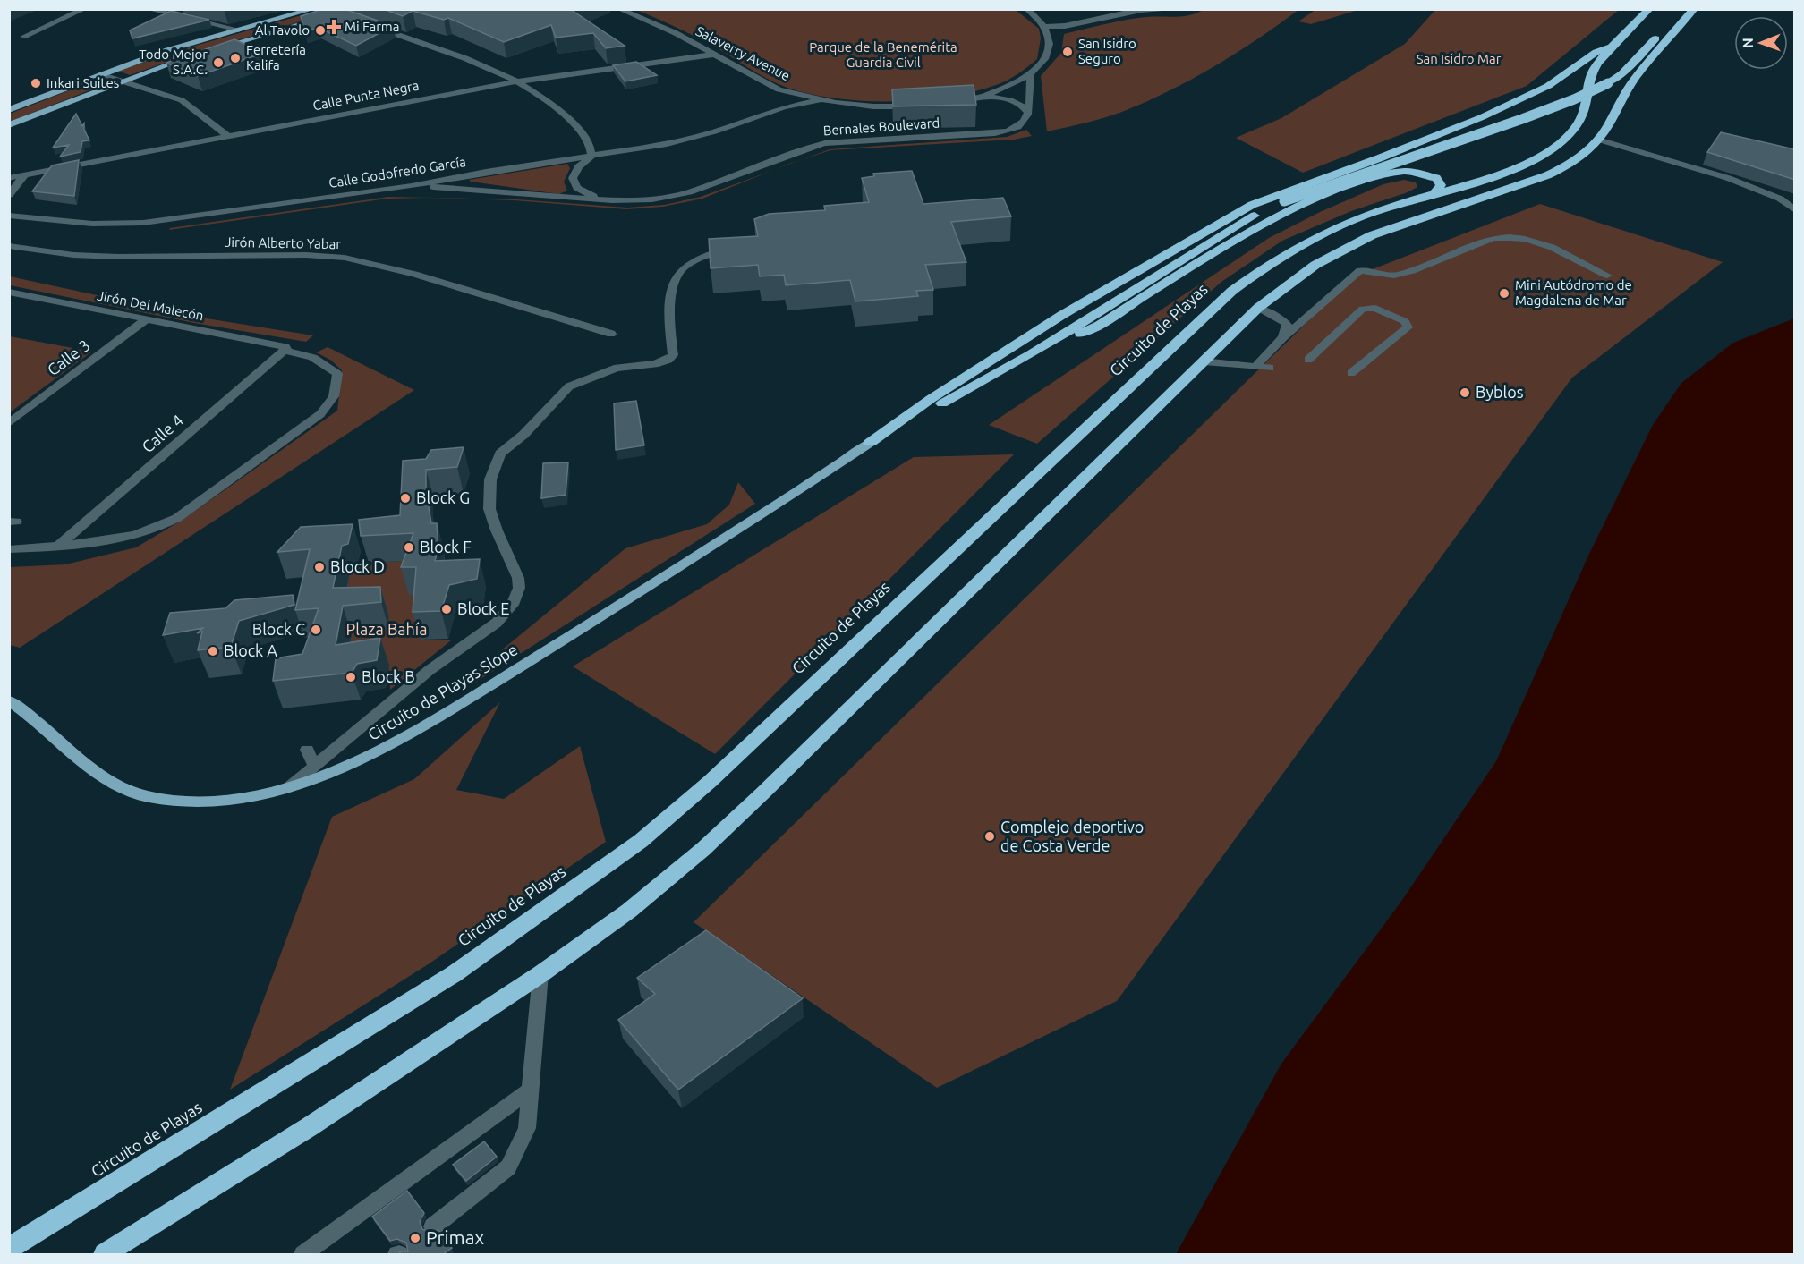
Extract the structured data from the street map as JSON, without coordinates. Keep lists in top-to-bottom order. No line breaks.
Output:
{"streets":{"highway":["Circuito de Playas"],"main road":["Circuito de Playas Slope"],"street":["Salaverry Avenue","Calle Punta Negra","Bernales Boulevard","Calle Godofredo García","Jirón Alberto Yabar","Jirón Del Malecón","Calle 3","Calle 4"]},"crossings":[["Salaverry Avenue","Calle Punta Negra"],["Salaverry Avenue","Calle Godofredo García"],["Bernales Boulevard","Calle Godofredo García"],["Jirón Del Malecón","Calle 3"],["Jirón Del Malecón","Calle 4"]],"parks":["Parque de la Benemérita Guardia Civil","San Isidro Mar","Plaza Bahía"],"places":{"health":["Mi Farma"],"other":["Al Tavolo","San Isidro Seguro","Ferretería Kalifa","Todo Mejor S.A.C.","Inkari Suites","Mini Autódromo de Magdalena de Mar","Byblos","Block G","Block F","Block D","Block E","Block C","Block A","Block B","Complejo deportivo de Costa Verde","Primax"]},"north":"left"}
